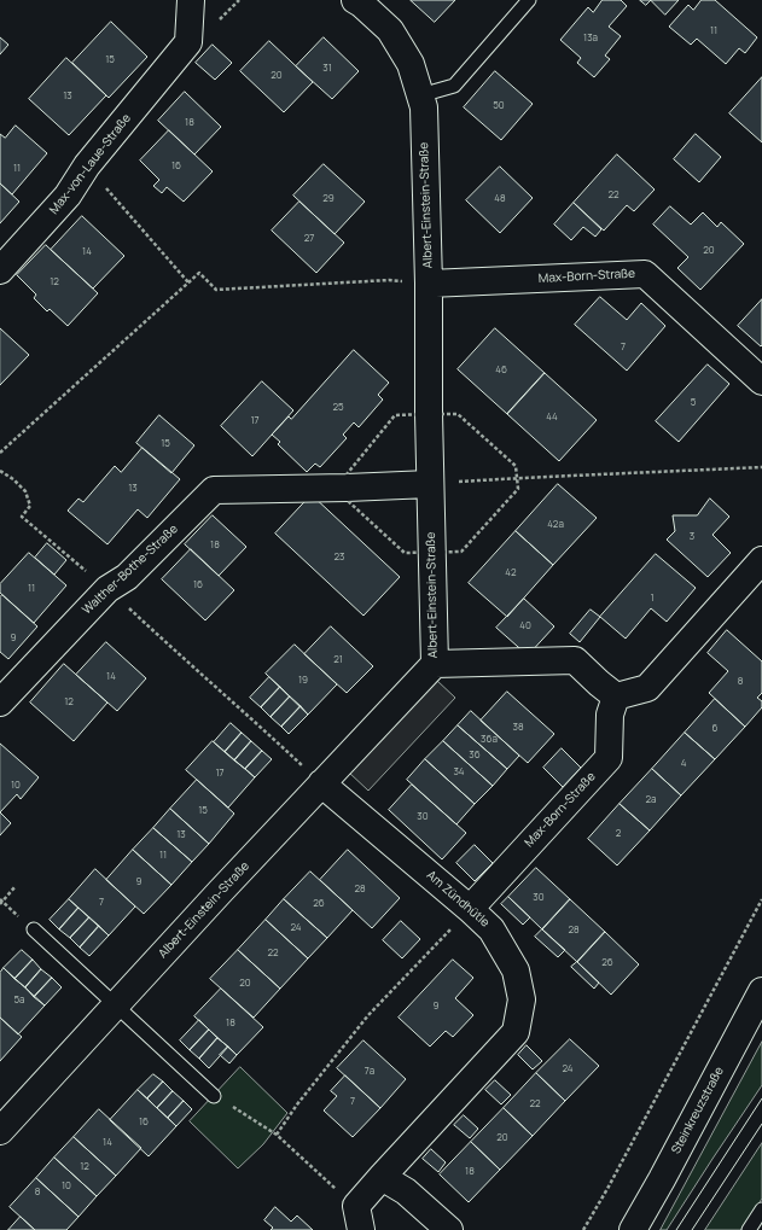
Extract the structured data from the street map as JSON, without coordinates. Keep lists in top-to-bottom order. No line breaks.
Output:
{"streets":{"street":["Max-von-Laue-Straße","Albert-Einstein-Straße","Max-Born-Straße","Walther-Bothe-Straße","Am Zündhütle","Steinkreuzstraße"]},"crossings":[["Albert-Einstein-Straße","Max-Born-Straße"],["Albert-Einstein-Straße","Walther-Bothe-Straße"],["Albert-Einstein-Straße","Am Zündhütle"],["Max-Born-Straße","Am Zündhütle"]],"house_numbers":["11","13a","15","31","20","13","50","18","16","11","22","29","48","27","20","14","12","7","46","5","25","44","17","15","13","42a","3","18","23","42","16","11","1","40","9","21","14","19","8","12","38","6","36a","36","4","34","17","10","2a","15","30","2","13","11","9","28","30","7","26","24","28","22","26","20","5a","9","18","24","7a","7","22","16","20","14","12","18","10","8"]}
